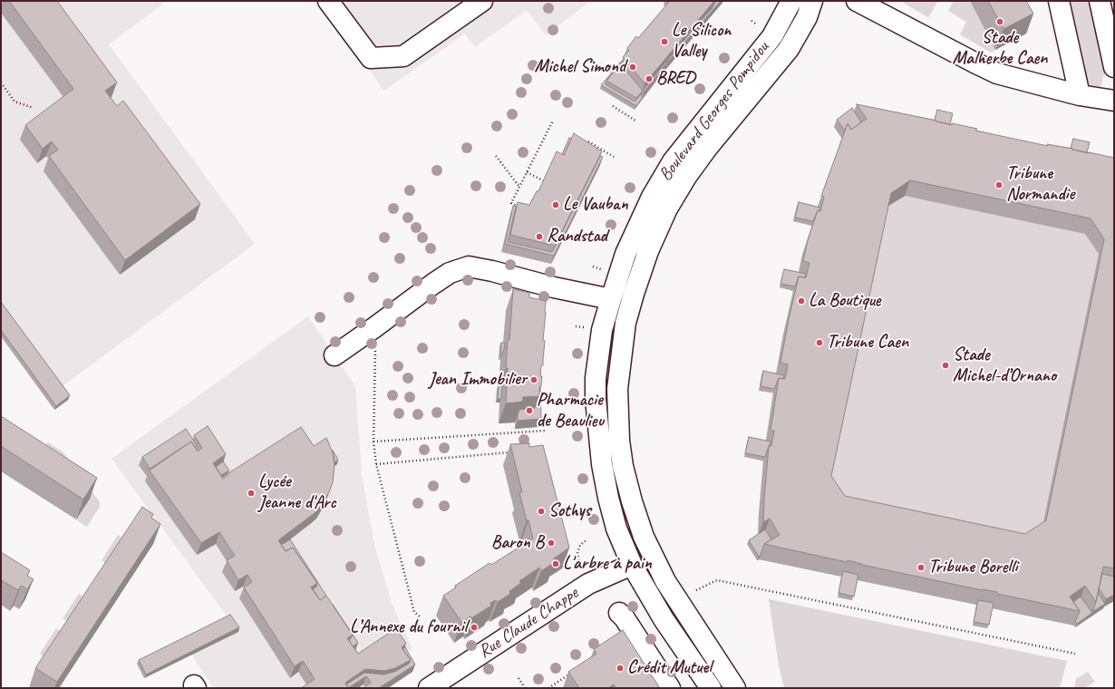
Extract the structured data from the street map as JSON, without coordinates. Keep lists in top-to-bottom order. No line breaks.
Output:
{"streets":{"street":["Boulevard Georges Pompidou","Rue Claude Chappe"]},"crossings":[["Boulevard Georges Pompidou","Rue Claude Chappe"]],"places":["Stade Malherbe Caen","Le Silicon Valley","Michel Simond","BRED","Tribune Normandie","Le Vauban","Randstad","La Boutique","Tribune Caen","Stade Michel-d’Ornano","Jean Immobilier","Pharmacie de Beaulieu","Lycée Jeanne d'Arc","Sothys","Baron B","L'arbre à pain","Tribune Borelli","L’Annexe du fournil","Crédit Mutuel"]}
